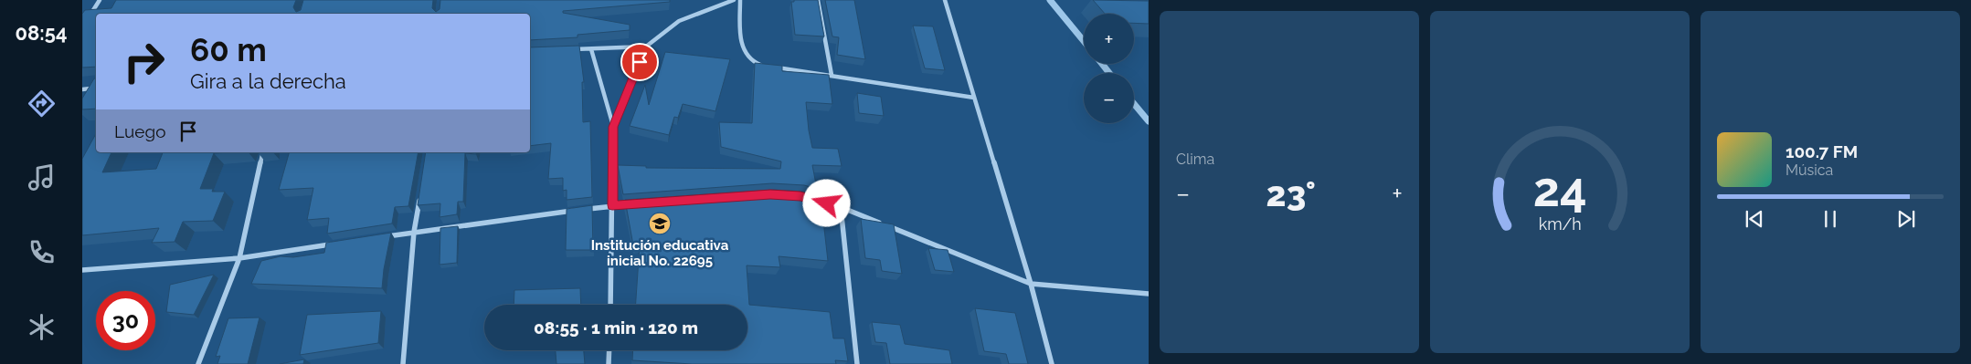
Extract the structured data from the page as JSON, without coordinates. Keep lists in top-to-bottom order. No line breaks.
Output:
{"places":{"school or university":["Institución educativa inicial No. 22695"]},"page":{"tabs":"08:54","tile":"Clima","map_buttons":["+","−"],"turn":["60 m","Gira a la derecha"],"then":"Luego","song":["100.7 FM","Música"],"heat":["−","23°","+"],"limit":"30","trip":"08:55 · 1 min · 120 m","gauge":["24","km/h"]}}
